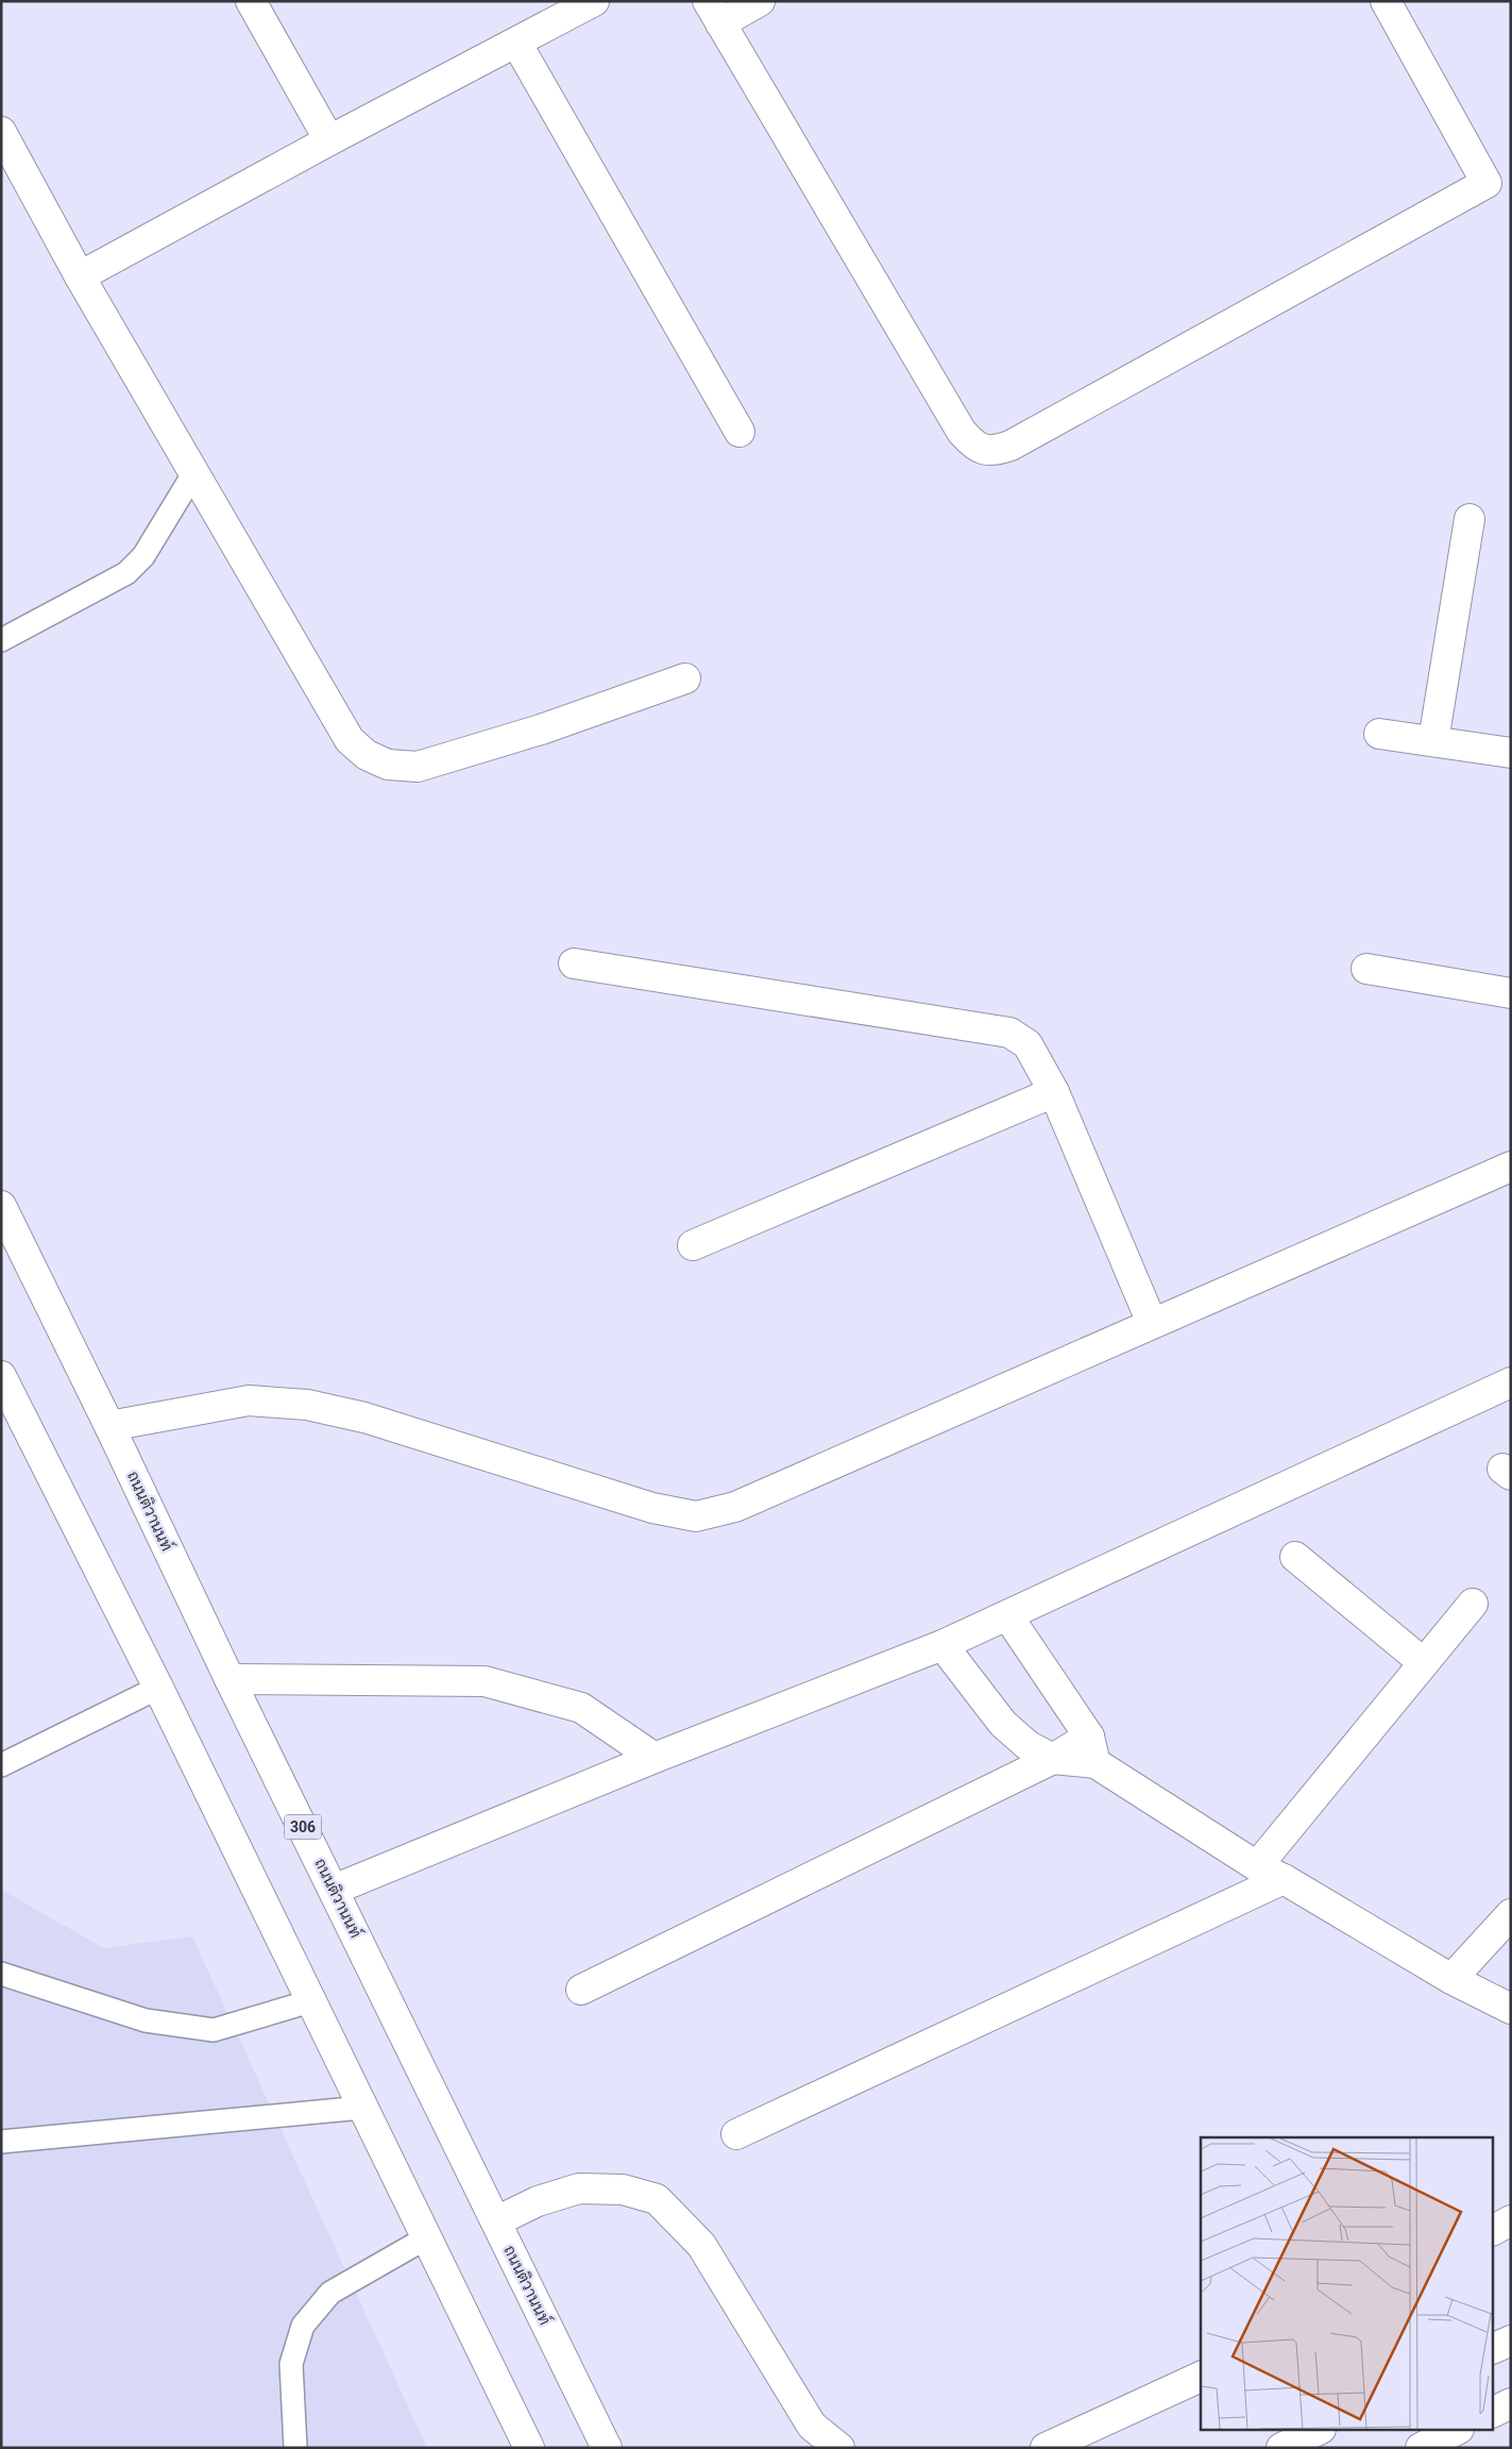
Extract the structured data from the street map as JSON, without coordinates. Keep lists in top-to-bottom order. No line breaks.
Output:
{"streets":{"street":["ถนนติวานนท์","306"]}}
